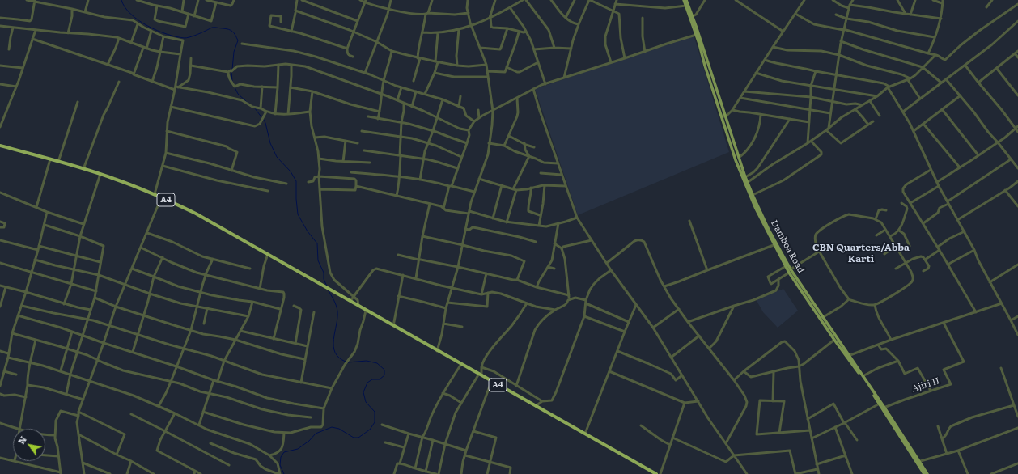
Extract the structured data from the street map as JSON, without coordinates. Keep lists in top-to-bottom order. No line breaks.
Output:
{"streets":{"highway":["A4"],"main road":["Damboa Road"],"street":["Ajiri II"]},"crossings":[["Damboa Road","Ajiri II"]],"districts":["CBN Quarters/Abba Karti"],"north":"top left"}
